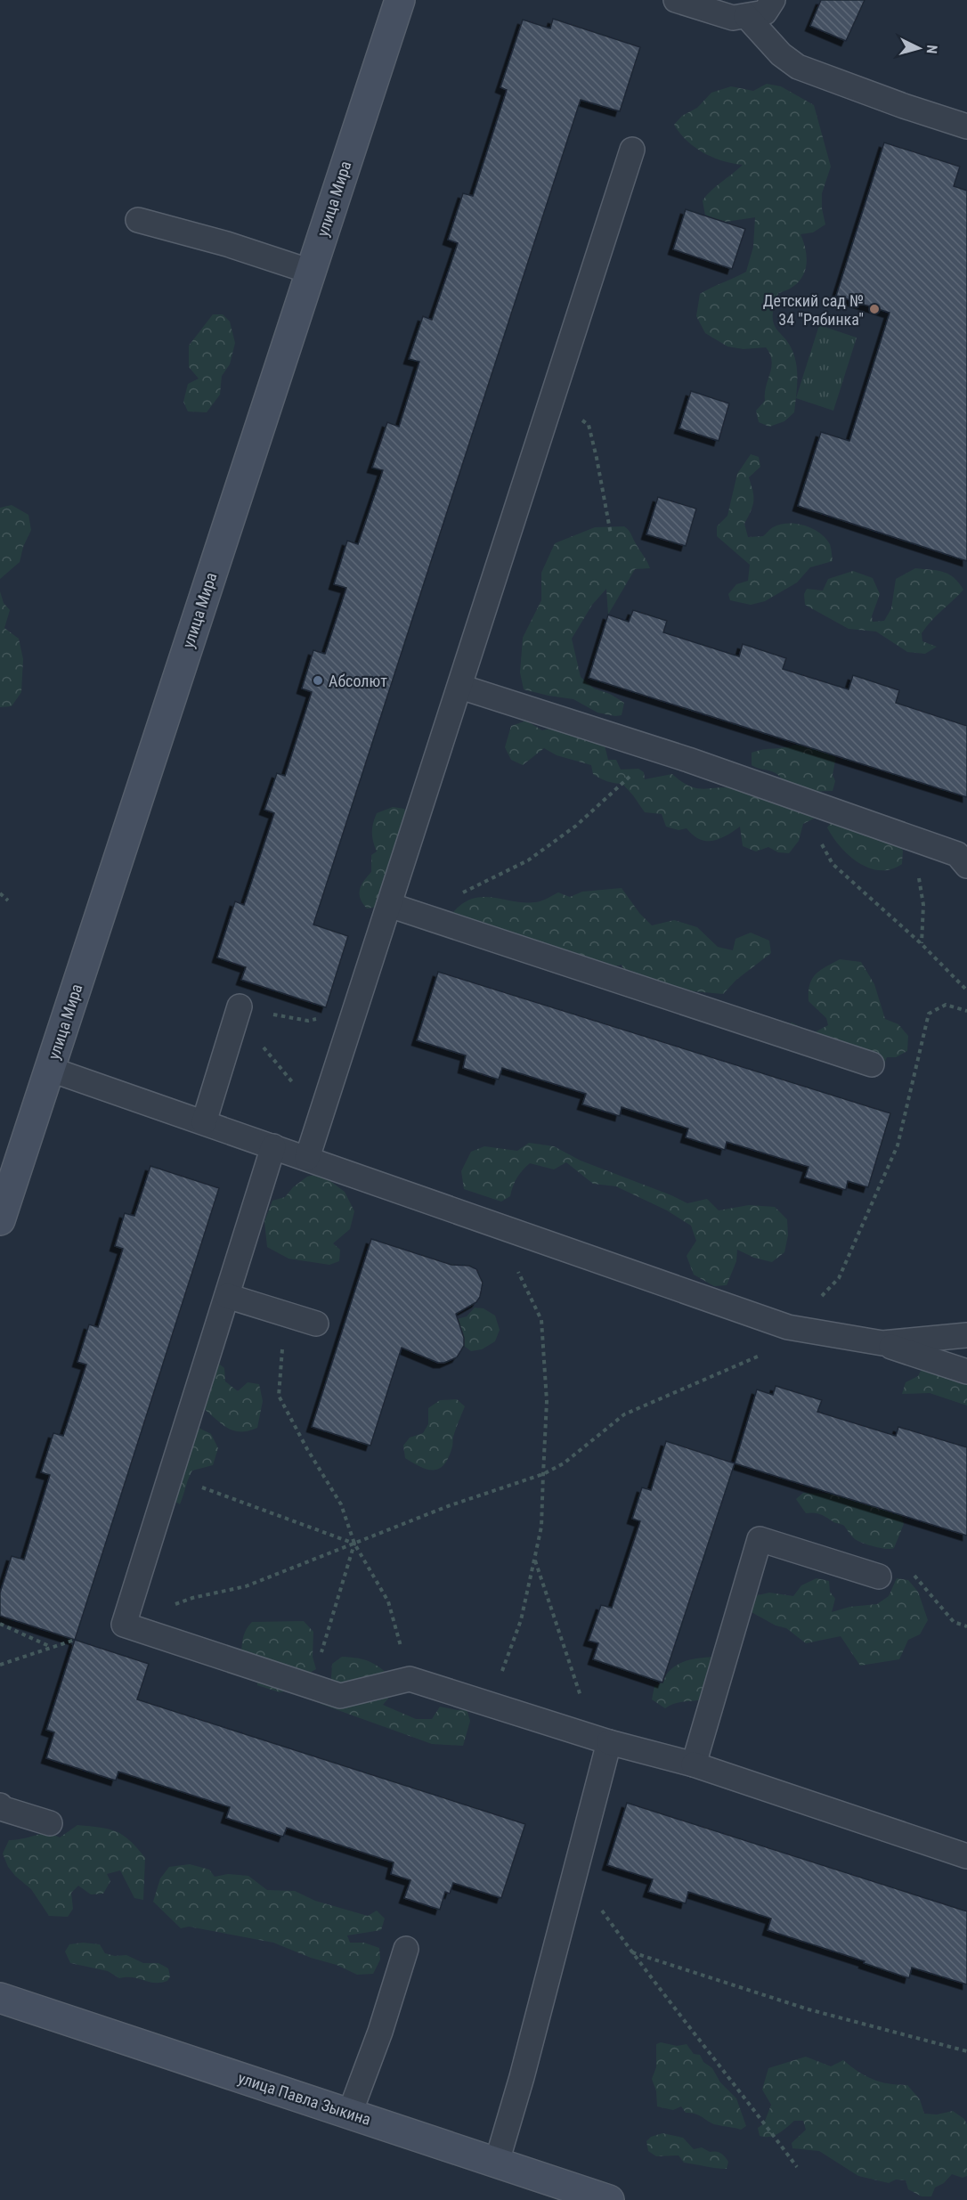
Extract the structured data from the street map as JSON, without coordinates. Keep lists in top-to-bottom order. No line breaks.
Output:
{"streets":{"main road":["улица Мира","улица Павла Зыкина"]},"places":["Детский сад № 34 \"Рябинка\"","Абсолют"],"north":"right"}
